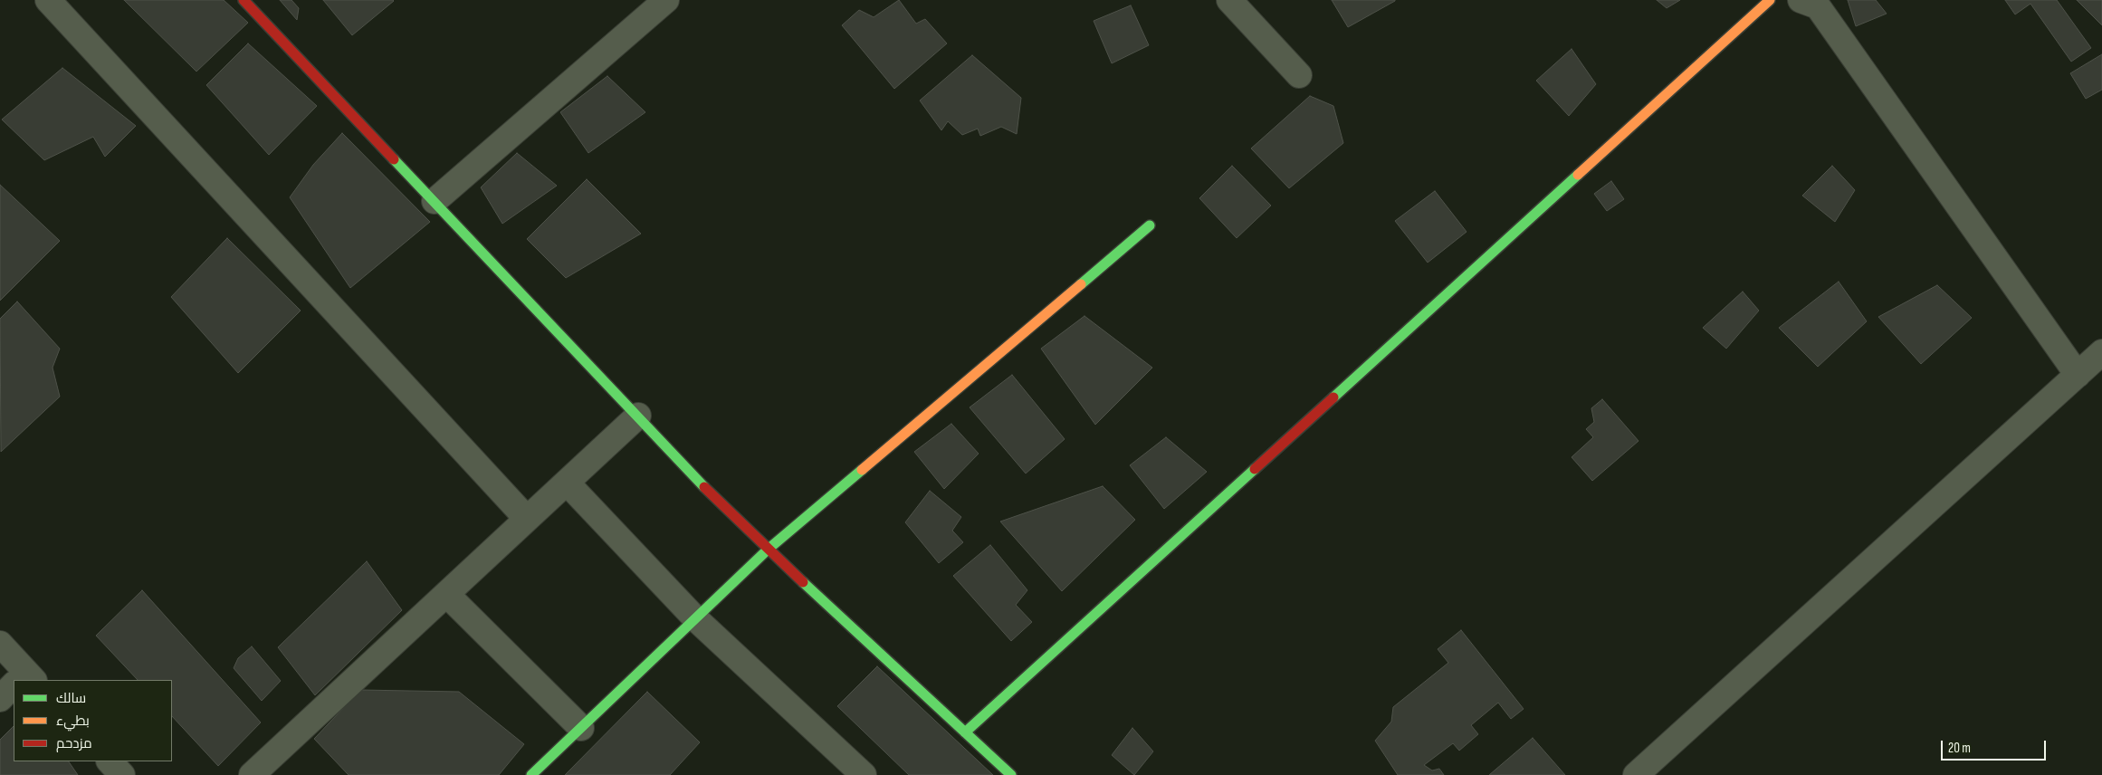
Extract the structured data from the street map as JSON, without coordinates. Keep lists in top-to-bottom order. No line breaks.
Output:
{"legend":["سالك","بطيء","مزدحم"],"scale_bar":"20 m"}
